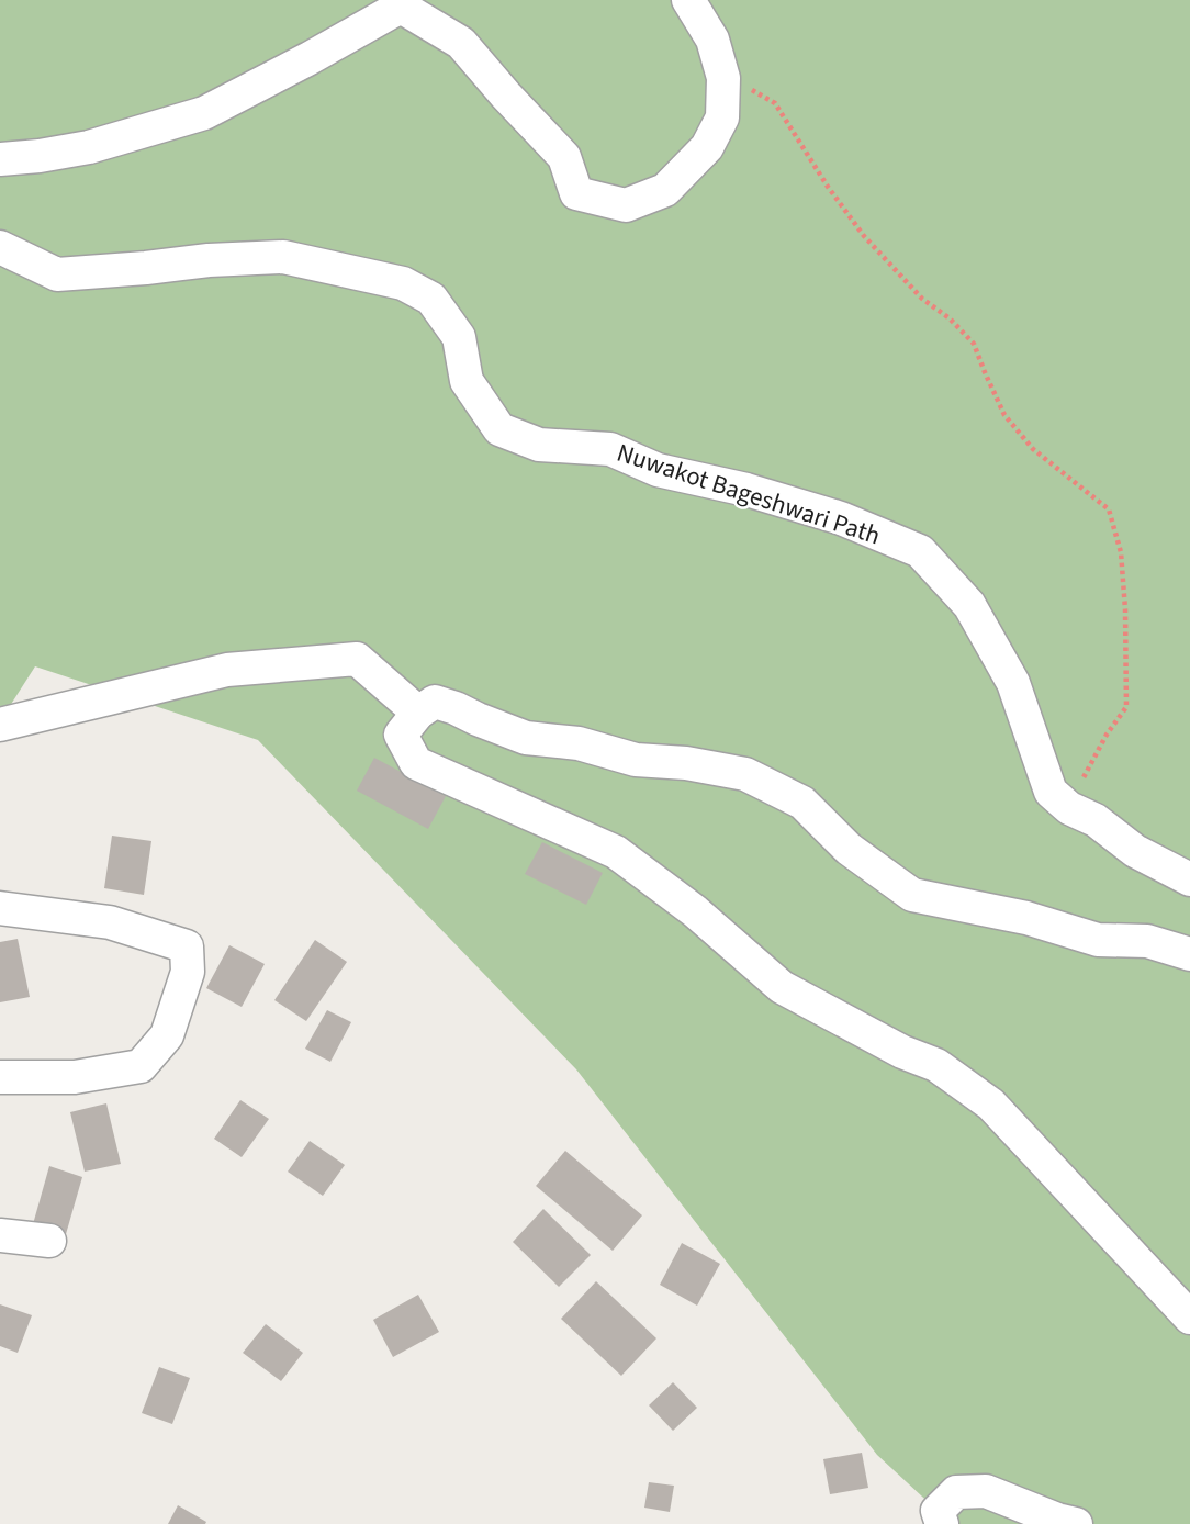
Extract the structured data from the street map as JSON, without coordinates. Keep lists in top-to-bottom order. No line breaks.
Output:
{"streets":{"street":["Nuwakot Bageshwari Path"]}}
